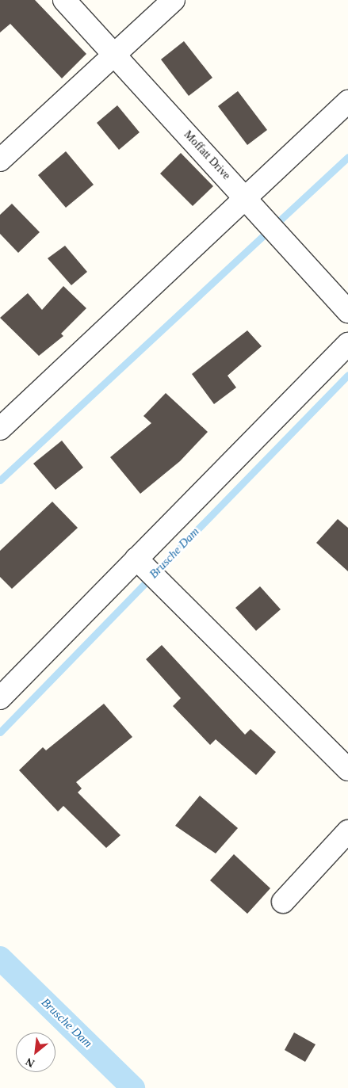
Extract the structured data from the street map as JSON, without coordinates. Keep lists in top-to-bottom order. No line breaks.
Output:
{"streets":{"street":["Moffatt Drive"]},"water":["Brusche Dam"],"north":"bottom left"}
